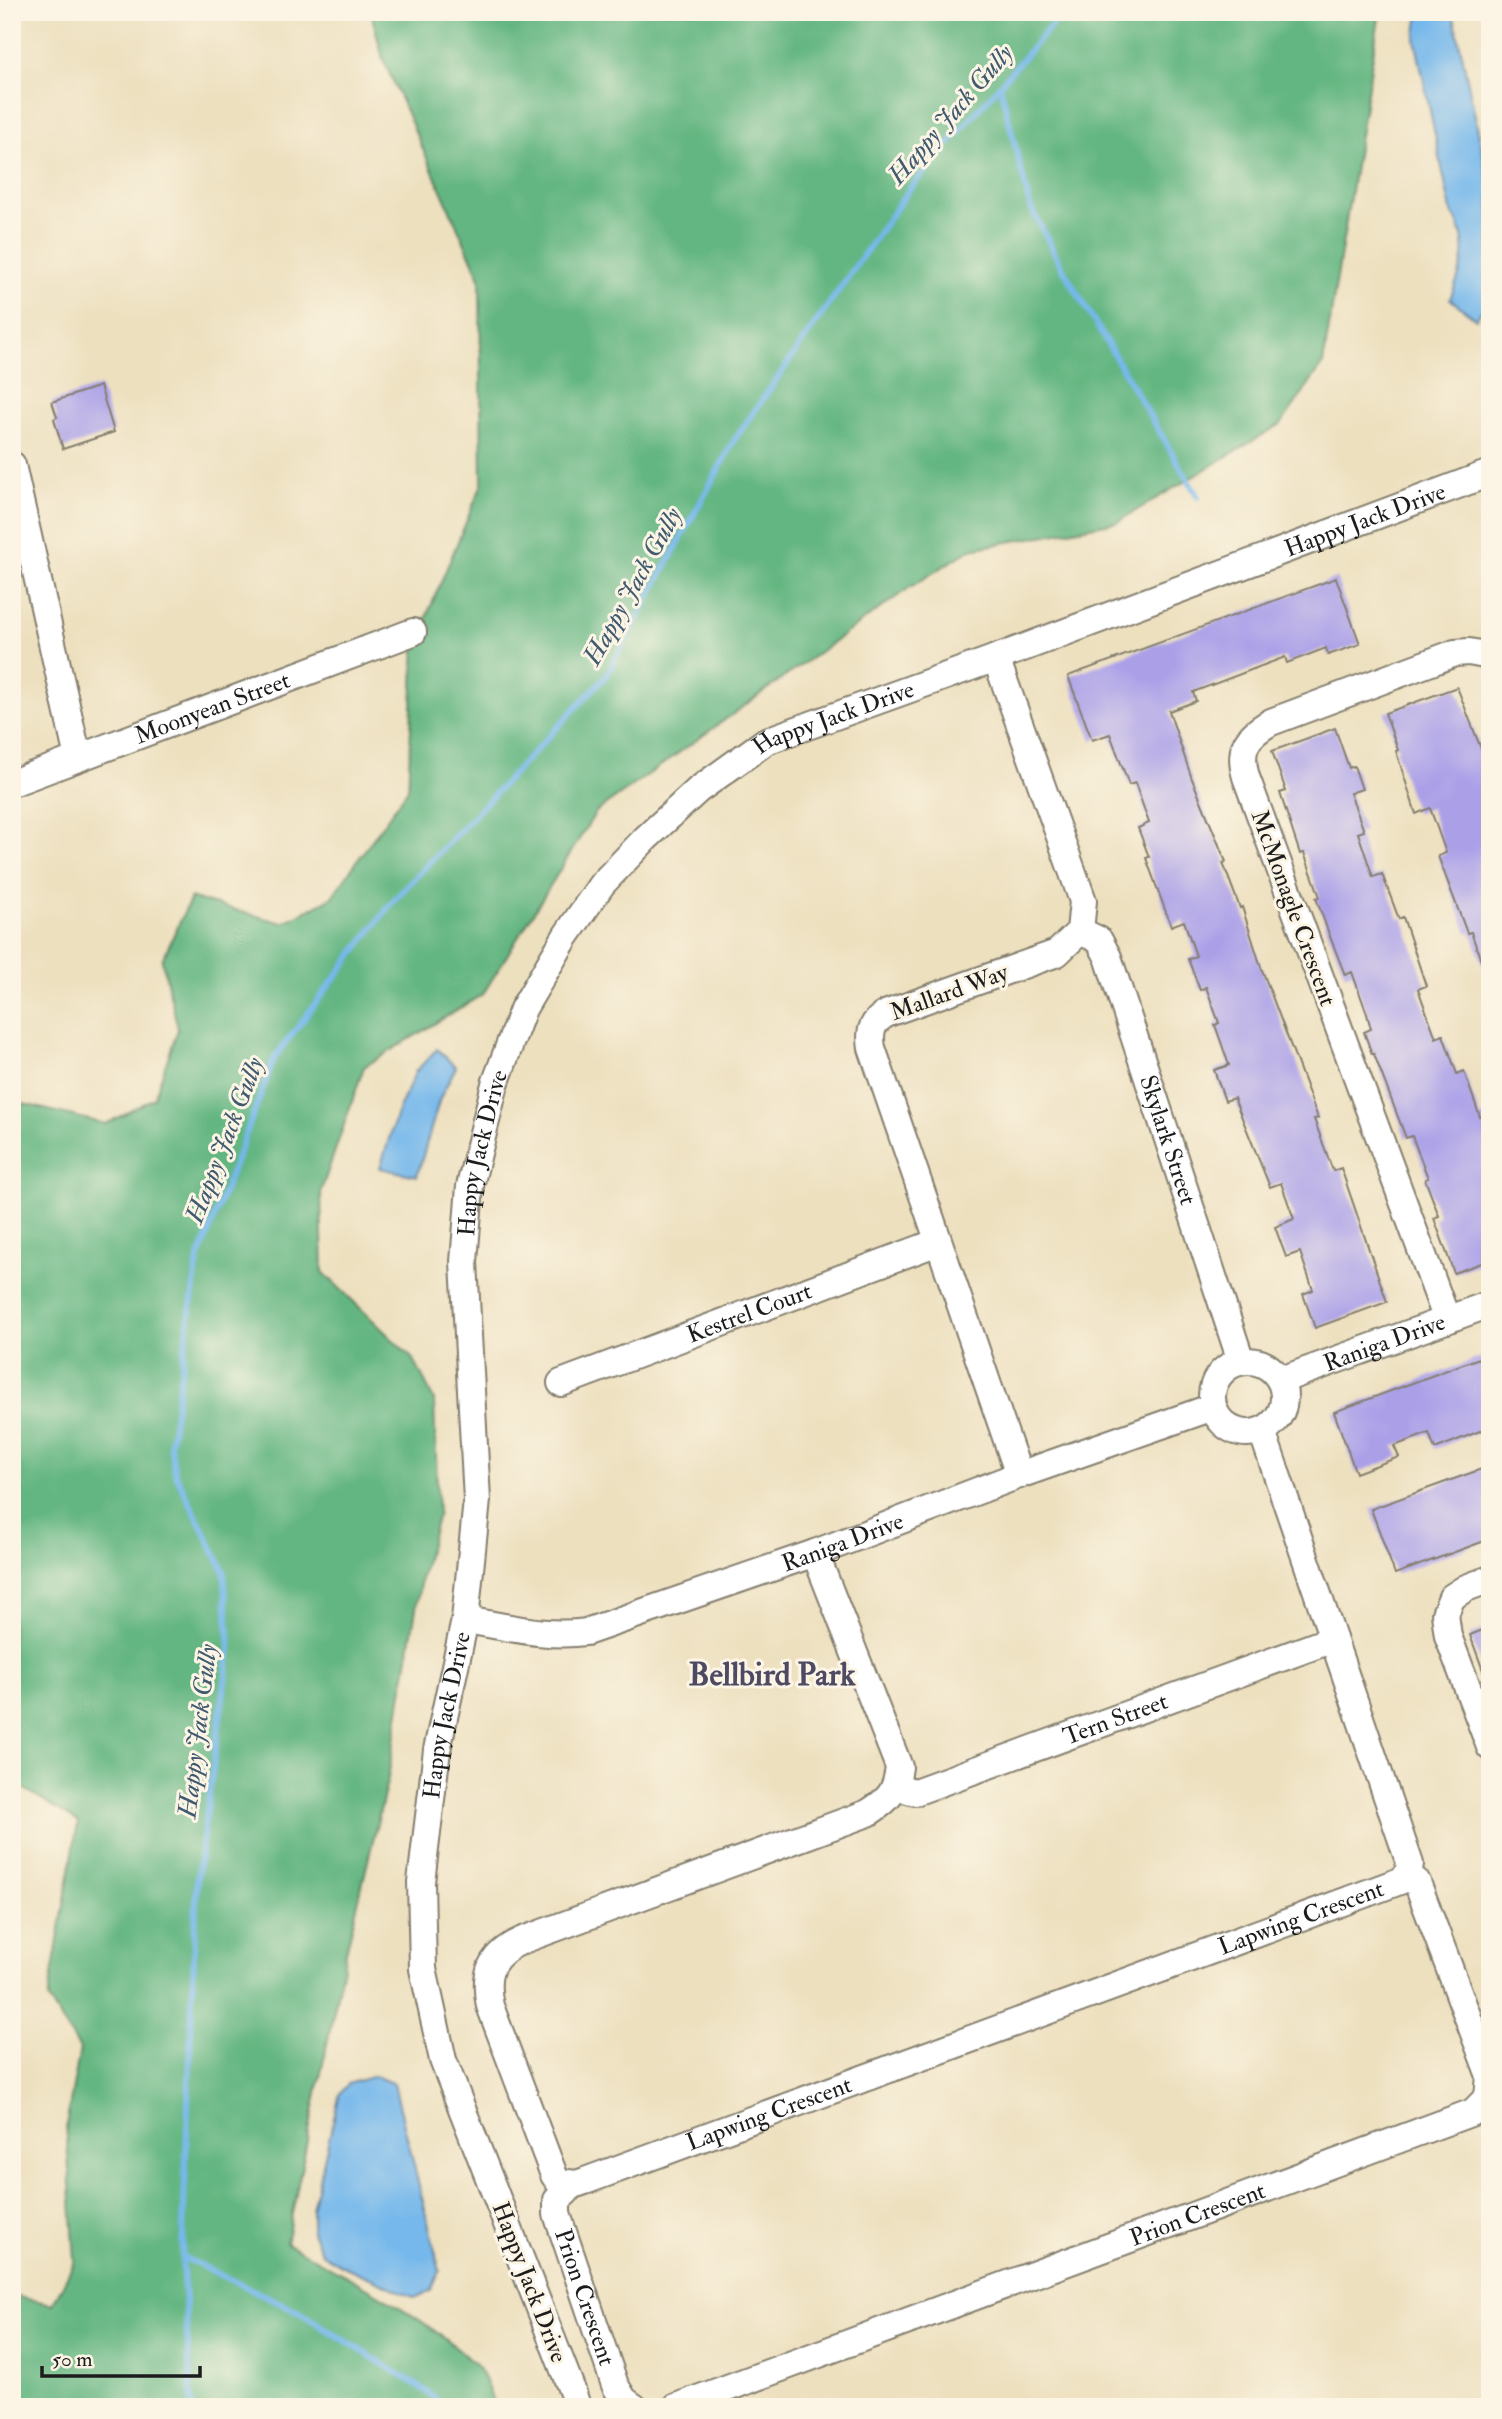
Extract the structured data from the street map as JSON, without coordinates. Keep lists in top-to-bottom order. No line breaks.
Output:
{"streets":{"street":["Happy Jack Drive","Moonyean Street","McMonagle Crescent","Mallard Way","Skylark Street","Kestrel Court","Raniga Drive","Tern Street","Lapwing Crescent","Prion Crescent"]},"crossings":[["Happy Jack Drive","Raniga Drive"],["McMonagle Crescent","Raniga Drive"],["Mallard Way","Skylark Street"],["Mallard Way","Kestrel Court"],["Mallard Way","Raniga Drive"],["Skylark Street","Raniga Drive"],["Skylark Street","Lapwing Crescent"],["Raniga Drive","Lapwing Crescent"],["Tern Street","Lapwing Crescent"],["Lapwing Crescent","Prion Crescent"]],"districts":["Bellbird Park"],"water":["Happy Jack Gully"],"scale_bar":"50 m"}
